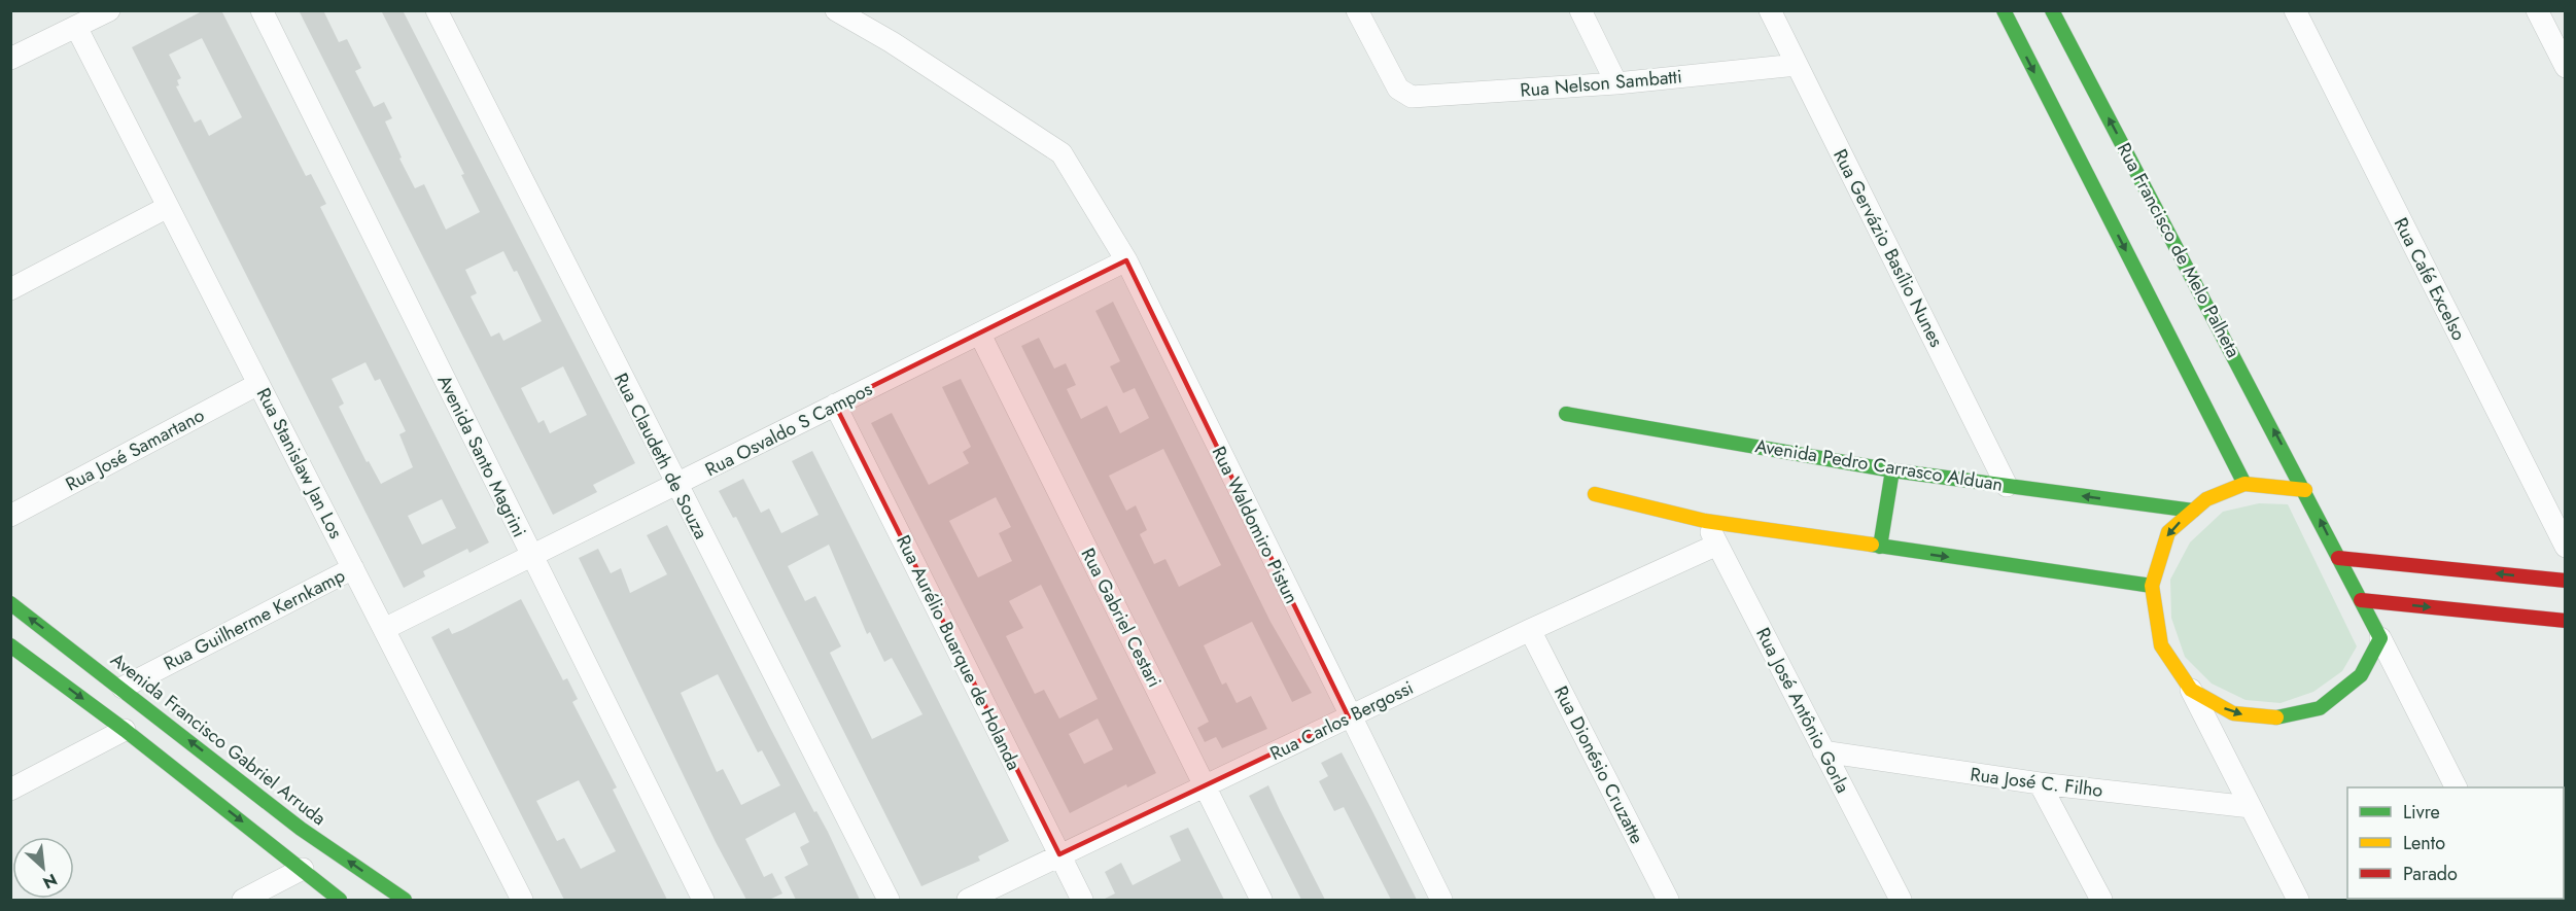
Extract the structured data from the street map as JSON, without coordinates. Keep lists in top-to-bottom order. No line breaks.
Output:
{"streets":{"street":["Rua Nelson Sambatti","Rua Gervázio Basílio Nunes","Rua Francisco de Melo Palheta","Rua Café Excelso","Rua Osvaldo S Campos","Rua José Samartano","Avenida Santo Magrini","Rua Claudeth de Souza","Rua Stanislaw Jan Los","Avenida Pedro Carrasco Alduan","Rua Waldomiro Pistun","Rua Gabriel Cestari","Rua Guilherme Kernkamp","Rua Aurélio Buarque de Holanda","Rua José Antônio Gorla","Rua Carlos Bergossi","Avenida Francisco Gabriel Arruda","Rua Dionésio Cruzatte","Rua José C. Filho"]},"crossings":[["Rua Nelson Sambatti","Rua Gervázio Basílio Nunes"],["Rua Gervázio Basílio Nunes","Avenida Pedro Carrasco Alduan"],["Rua Osvaldo S Campos","Avenida Santo Magrini"],["Rua Osvaldo S Campos","Rua Claudeth de Souza"],["Rua Osvaldo S Campos","Rua Stanislaw Jan Los"],["Rua Osvaldo S Campos","Rua Waldomiro Pistun"],["Rua Osvaldo S Campos","Rua Gabriel Cestari"],["Rua Osvaldo S Campos","Rua Aurélio Buarque de Holanda"],["Rua José Samartano","Rua Stanislaw Jan Los"],["Rua Stanislaw Jan Los","Rua Guilherme Kernkamp"],["Rua Waldomiro Pistun","Rua Carlos Bergossi"],["Rua Gabriel Cestari","Rua Carlos Bergossi"],["Rua Guilherme Kernkamp","Avenida Francisco Gabriel Arruda"],["Rua Aurélio Buarque de Holanda","Rua Carlos Bergossi"],["Rua José Antônio Gorla","Rua Carlos Bergossi"],["Rua José Antônio Gorla","Rua José C. Filho"],["Rua Carlos Bergossi","Rua Dionésio Cruzatte"]],"legend":["Livre","Lento","Parado"],"north":"bottom right"}
